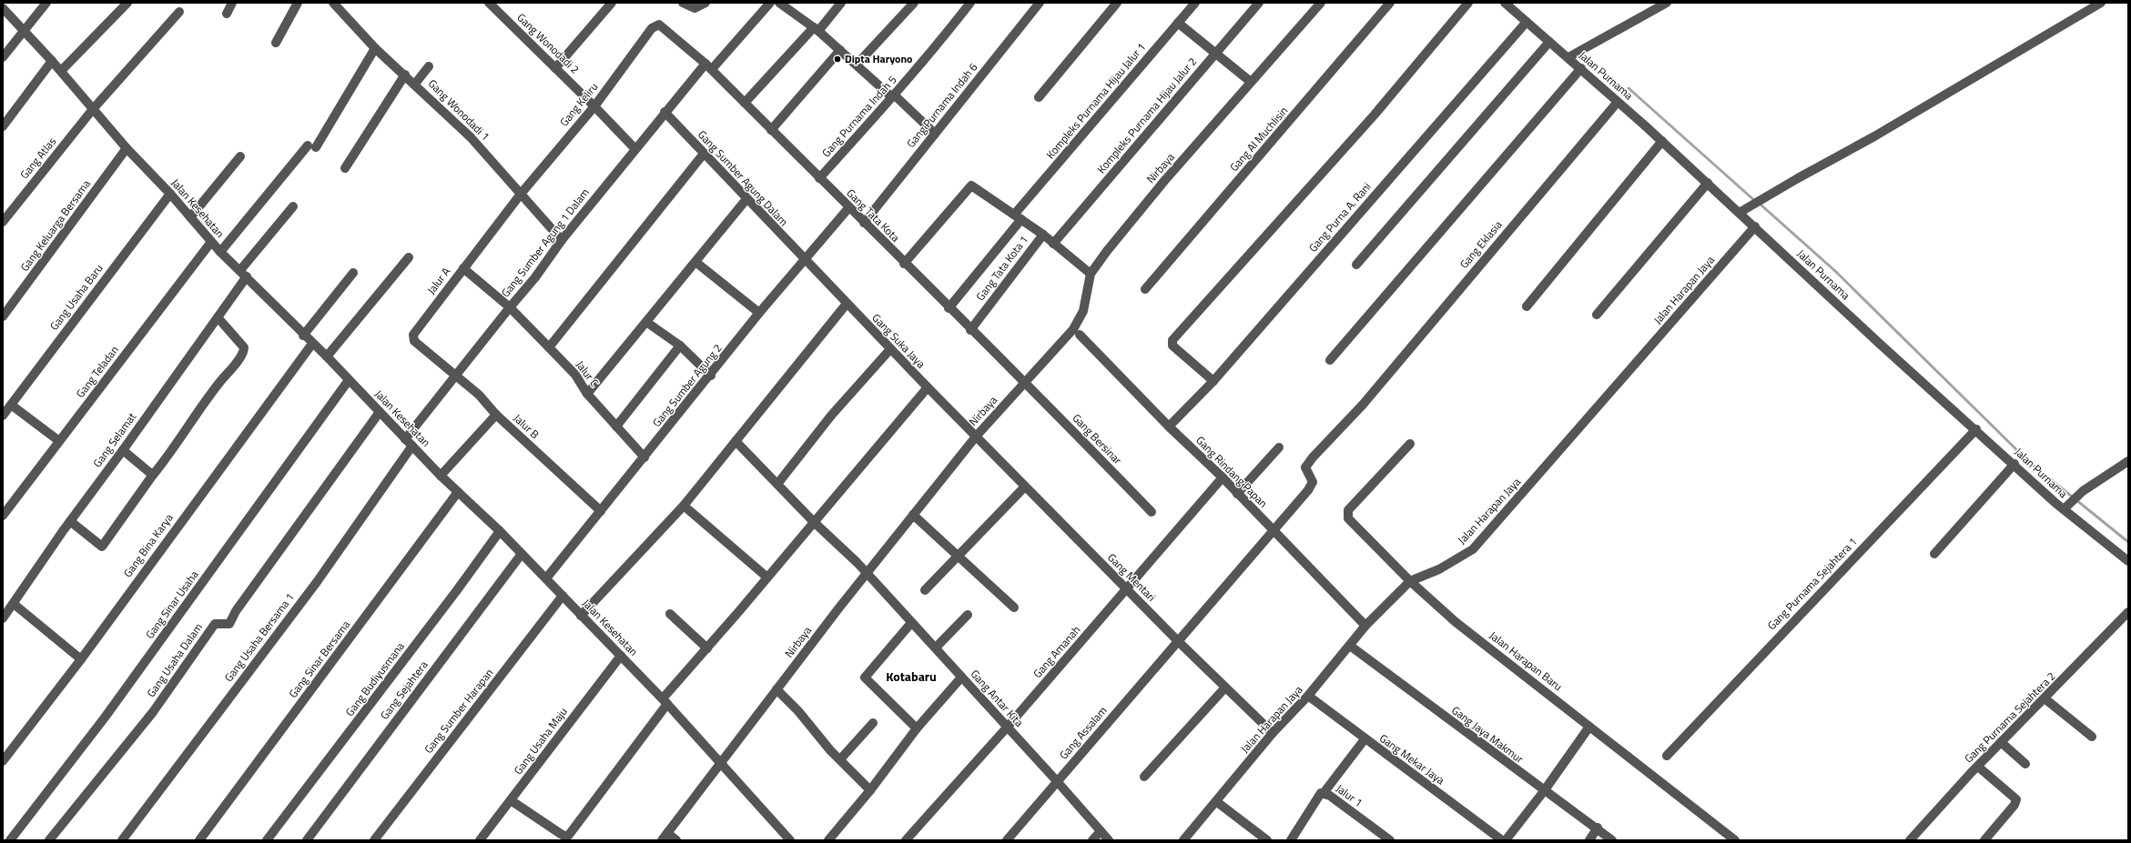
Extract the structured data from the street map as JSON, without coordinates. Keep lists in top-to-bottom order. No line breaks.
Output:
{"streets":{"street":["Gang Wonodadi 2","Jalan Purnama","Kompleks Purnama Hijau Jalur 1","Gang Keliru","Gang Purnama Indah 6","Gang Wonodadi 1","Kompleks Purnama Hijau Jalur 2","Gang Purnama Indah 5","Gang Al Muchlisin","Gang Atlas","Nirbaya","Gang Sumber Agung Dalam","Jalan Kesehatan","Gang Tata Kota","Gang Purna A. Rani","Gang Keluarga Bersama","Gang Sumber Agung 1 Dalam","Gang Eklasia","Gang Tata Kota 1","Jalur A","Jalan Harapan Jaya","Gang Usaha Baru","Gang Suka Jaya","Gang Teladan","Jalur C","Gang Sumber Agung 2","Jalur B","Gang Bersinar","Gang Selamat","Gang Rindang Papan","Gang Bina Karya","Gang Mentari","Gang Purnama Sejahtera 1","Gang Sinar Usaha","Gang Usaha Bersama 1","Gang Amanah","Gang Sinar Bersama","Gang Usaha Dalam","Jalan Harapan Baru","Gang Budiyusmana","Gang Sejahtera","Gang Antar Kita","Gang Sumber Harapan","Gang Purnama Sejahtera 2","Gang Assalam","Gang Jaya Makmur","Gang Usaha Maju","Gang Mekar Jaya","Jalur 1"]},"crossings":[["Gang Wonodadi 2","Gang Keliru"],["Gang Wonodadi 2","Gang Sumber Agung 1 Dalam"],["Jalan Purnama","Gang Purna A. Rani"],["Jalan Purnama","Gang Eklasia"],["Jalan Purnama","Jalan Harapan Jaya"],["Jalan Purnama","Gang Purnama Sejahtera 1"],["Kompleks Purnama Hijau Jalur 1","Gang Tata Kota"],["Gang Keliru","Gang Wonodadi 1"],["Gang Keliru","Gang Tata Kota"],["Gang Keliru","Jalur A"],["Gang Purnama Indah 6","Gang Tata Kota"],["Gang Wonodadi 1","Gang Sumber Agung 1 Dalam"],["Gang Wonodadi 1","Jalur A"],["Kompleks Purnama Hijau Jalur 2","Gang Tata Kota 1"],["Gang Purnama Indah 5","Gang Tata Kota"],["Gang Atlas","Jalan Kesehatan"],["Nirbaya","Jalan Kesehatan"],["Nirbaya","Gang Tata Kota"],["Nirbaya","Gang Tata Kota 1"],["Nirbaya","Gang Suka Jaya"],["Nirbaya","Gang Bersinar"],["Nirbaya","Gang Rindang Papan"],["Nirbaya","Gang Mentari"],["Nirbaya","Gang Antar Kita"],["Gang Sumber Agung Dalam","Gang Sumber Agung 1 Dalam"],["Gang Sumber Agung Dalam","Gang Suka Jaya"],["Gang Sumber Agung Dalam","Gang Sumber Agung 2"],["Jalan Kesehatan","Gang Keluarga Bersama"],["Jalan Kesehatan","Gang Sumber Agung 1 Dalam"],["Jalan Kesehatan","Gang Usaha Baru"],["Jalan Kesehatan","Gang Teladan"],["Jalan Kesehatan","Gang Sumber Agung 2"],["Jalan Kesehatan","Jalur B"],["Jalan Kesehatan","Gang Selamat"],["Jalan Kesehatan","Gang Bina Karya"],["Jalan Kesehatan","Gang Sinar Usaha"],["Jalan Kesehatan","Gang Usaha Bersama 1"],["Jalan Kesehatan","Gang Sinar Bersama"],["Jalan Kesehatan","Gang Usaha Dalam"],["Jalan Kesehatan","Gang Budiyusmana"],["Jalan Kesehatan","Gang Sejahtera"],["Jalan Kesehatan","Gang Sumber Harapan"],["Jalan Kesehatan","Gang Usaha Maju"],["Gang Tata Kota","Gang Sumber Agung 1 Dalam"],["Gang Tata Kota","Gang Tata Kota 1"],["Gang Tata Kota","Gang Sumber Agung 2"],["Gang Tata Kota","Gang Bersinar"],["Gang Purna A. Rani","Gang Rindang Papan"],["Gang Sumber Agung 1 Dalam","Jalur A"],["Gang Sumber Agung 1 Dalam","Jalur C"],["Gang Sumber Agung 1 Dalam","Gang Usaha Bersama 1"],["Gang Eklasia","Gang Rindang Papan"],["Gang Eklasia","Gang Assalam"],["Jalur A","Jalur C"],["Jalan Harapan Jaya","Gang Rindang Papan"],["Jalan Harapan Jaya","Gang Mentari"],["Jalan Harapan Jaya","Jalan Harapan Baru"],["Jalan Harapan Jaya","Gang Jaya Makmur"],["Jalan Harapan Jaya","Gang Mekar Jaya"],["Gang Suka Jaya","Gang Sumber Agung 2"],["Gang Suka Jaya","Gang Mentari"],["Jalur C","Gang Sumber Agung 2"],["Gang Sumber Agung 2","Jalur B"],["Gang Rindang Papan","Gang Amanah"],["Gang Rindang Papan","Gang Assalam"],["Gang Mentari","Gang Amanah"],["Gang Mentari","Gang Assalam"],["Gang Amanah","Gang Antar Kita"],["Gang Antar Kita","Gang Assalam"]],"districts":["Kotabaru"],"places":["Dipta Haryono"]}
